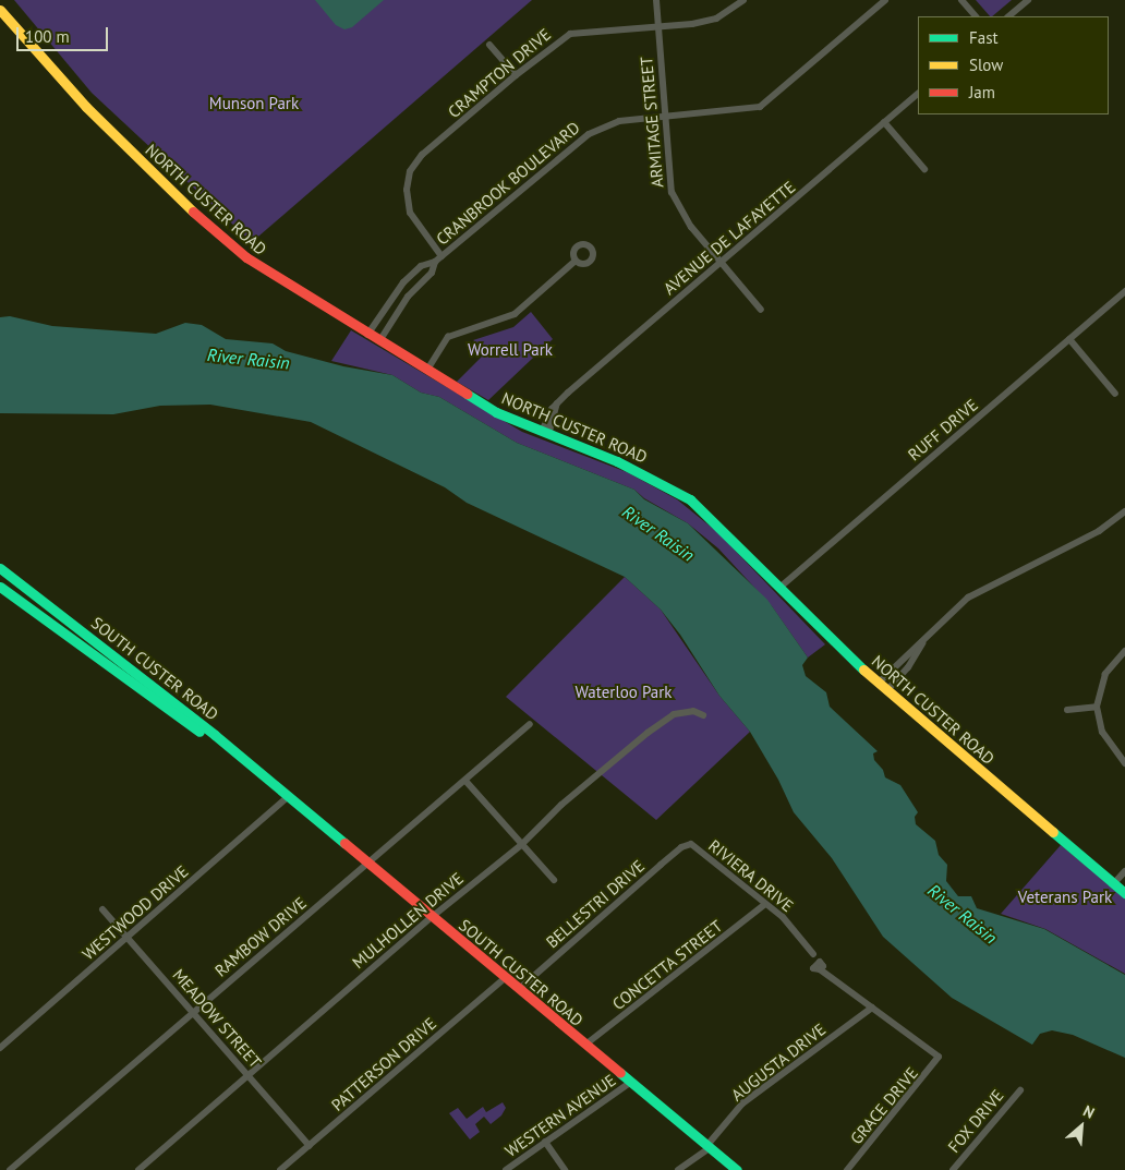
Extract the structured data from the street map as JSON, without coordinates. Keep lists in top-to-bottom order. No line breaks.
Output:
{"streets":{"street":["CRAMPTON DRIVE","ARMITAGE STREET","CRANBROOK BOULEVARD","NORTH CUSTER ROAD","AVENUE DE LAFAYETTE","RUFF DRIVE","SOUTH CUSTER ROAD","RIVIERA DRIVE","BELLESTRI DRIVE","WESTWOOD DRIVE","MULHOLLEN DRIVE","RAMBOW DRIVE","CONCETTA STREET","MEADOW STREET","AUGUSTA DRIVE","PATTERSON DRIVE","GRACE DRIVE","WESTERN AVENUE","FOX DRIVE"]},"crossings":[["CRAMPTON DRIVE","ARMITAGE STREET"],["CRAMPTON DRIVE","CRANBROOK BOULEVARD"],["ARMITAGE STREET","CRANBROOK BOULEVARD"],["ARMITAGE STREET","AVENUE DE LAFAYETTE"],["CRANBROOK BOULEVARD","NORTH CUSTER ROAD"],["NORTH CUSTER ROAD","AVENUE DE LAFAYETTE"],["NORTH CUSTER ROAD","RUFF DRIVE"],["SOUTH CUSTER ROAD","BELLESTRI DRIVE"],["SOUTH CUSTER ROAD","WESTWOOD DRIVE"],["SOUTH CUSTER ROAD","MULHOLLEN DRIVE"],["SOUTH CUSTER ROAD","RAMBOW DRIVE"],["SOUTH CUSTER ROAD","CONCETTA STREET"],["SOUTH CUSTER ROAD","AUGUSTA DRIVE"],["SOUTH CUSTER ROAD","PATTERSON DRIVE"],["SOUTH CUSTER ROAD","WESTERN AVENUE"],["RIVIERA DRIVE","BELLESTRI DRIVE"],["RIVIERA DRIVE","CONCETTA STREET"],["WESTWOOD DRIVE","MEADOW STREET"],["MULHOLLEN DRIVE","MEADOW STREET"],["RAMBOW DRIVE","MEADOW STREET"],["MEADOW STREET","PATTERSON DRIVE"],["AUGUSTA DRIVE","GRACE DRIVE"]],"water":["River Raisin"],"parks":["Munson Park","Worrell Park","Waterloo Park","Veterans Park"],"legend":["Fast","Slow","Jam"],"scale_bar":"100 m","north":"top right"}
